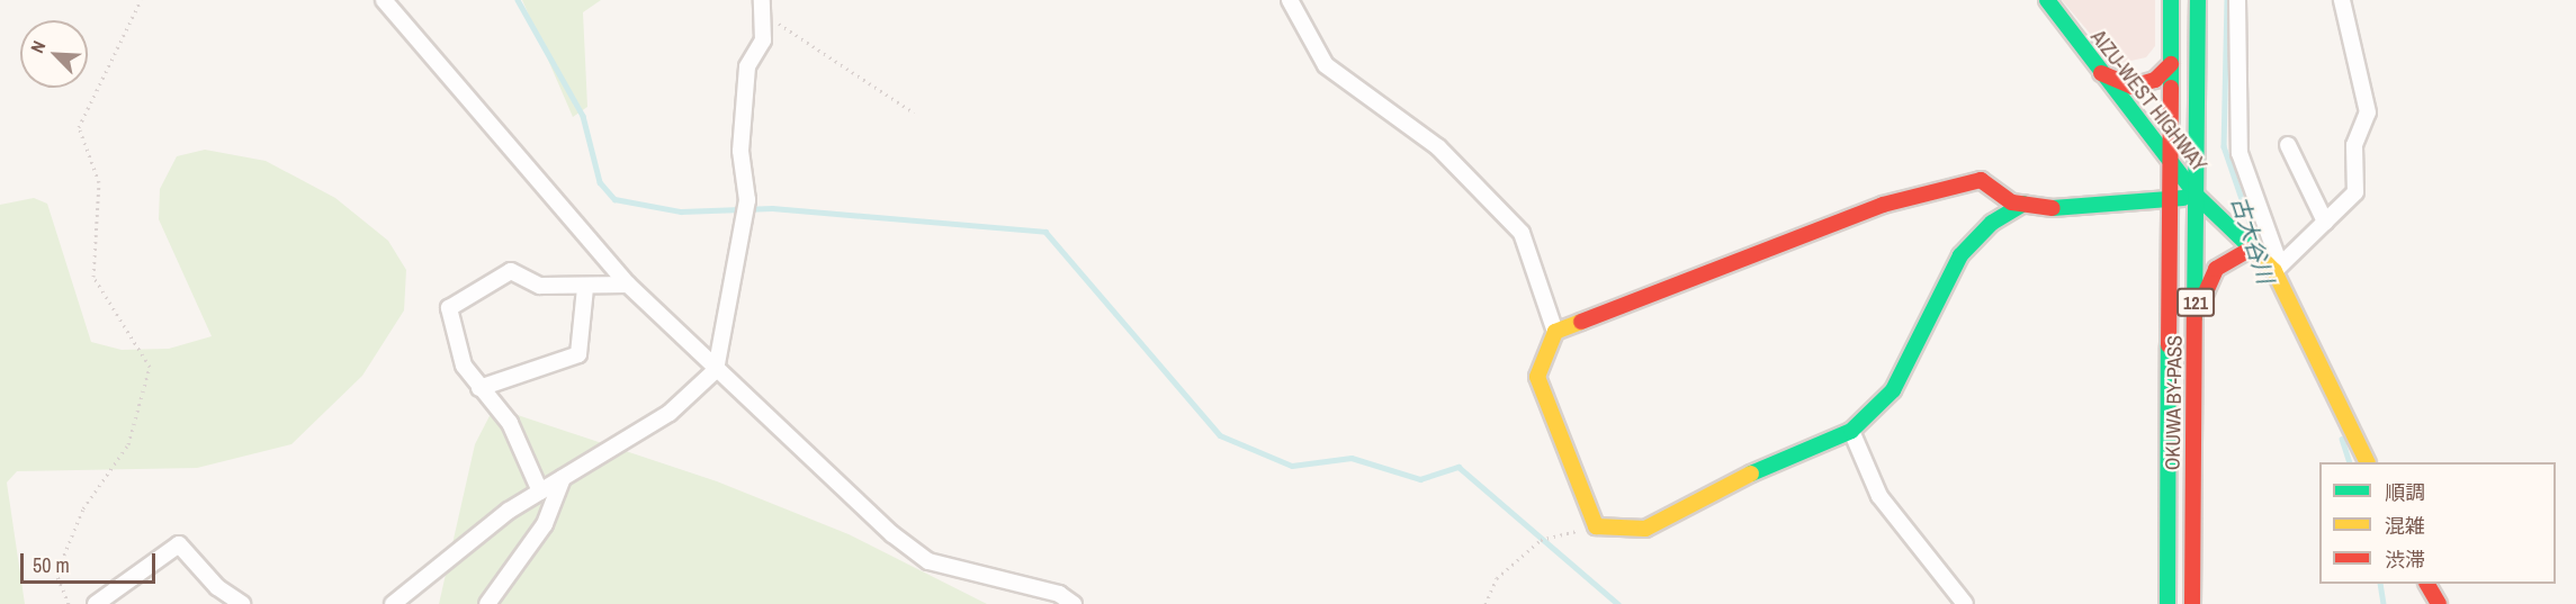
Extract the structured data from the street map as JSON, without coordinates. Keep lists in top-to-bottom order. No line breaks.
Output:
{"streets":{"main road":["AIZU-WEST HIGHWAY","121","OKUWA BY-PASS"]},"crossings":[["AIZU-WEST HIGHWAY","OKUWA BY-PASS"]],"water":["古大谷川"],"legend":["順調","混雑","渋滞"],"scale_bar":"50 m","north":"top left"}
